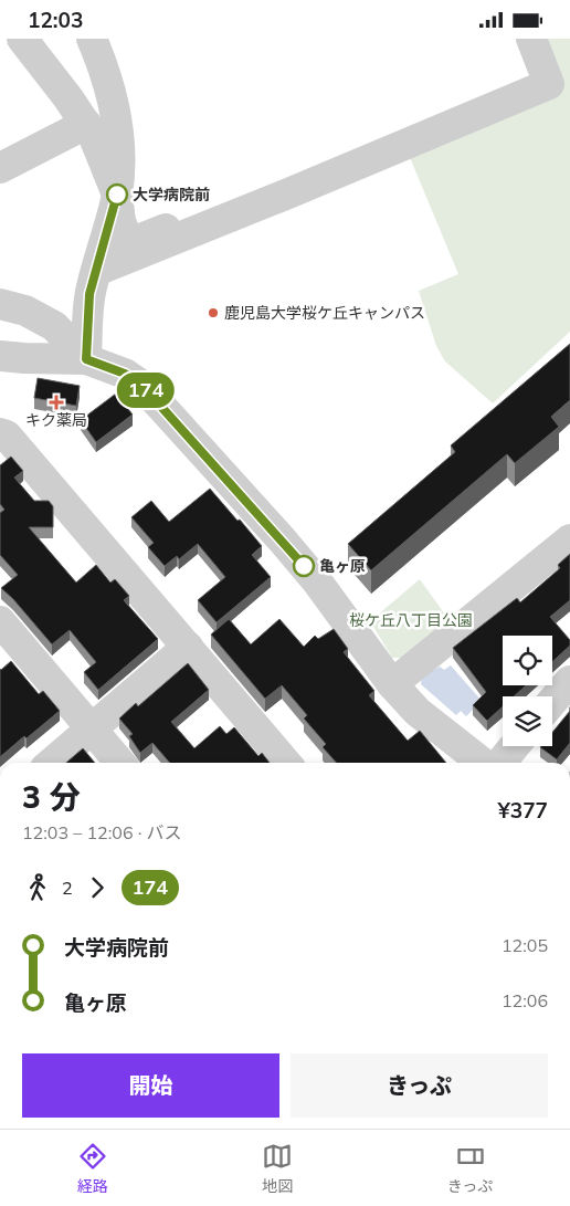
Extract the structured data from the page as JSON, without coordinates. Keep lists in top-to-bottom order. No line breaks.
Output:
{"parks":["桜ケ丘八丁目公園"],"places":{"other":["大学病院前","鹿児島大学桜ケ丘キャンパス","亀ヶ原"],"health":["キク薬局"]},"lines":["bus line 174"],"page":{"status":"12:03","on_map":"174","heading":["3 分","12:03 – 12:06 · バス","¥377"],"legs":["2","174"],"list":[{"name":"大学病院前","value":"12:05"},{"name":"亀ヶ原","value":"12:06"}],"buttons":["開始","きっぷ"],"tabs":["経路","地図","きっぷ"]}}
